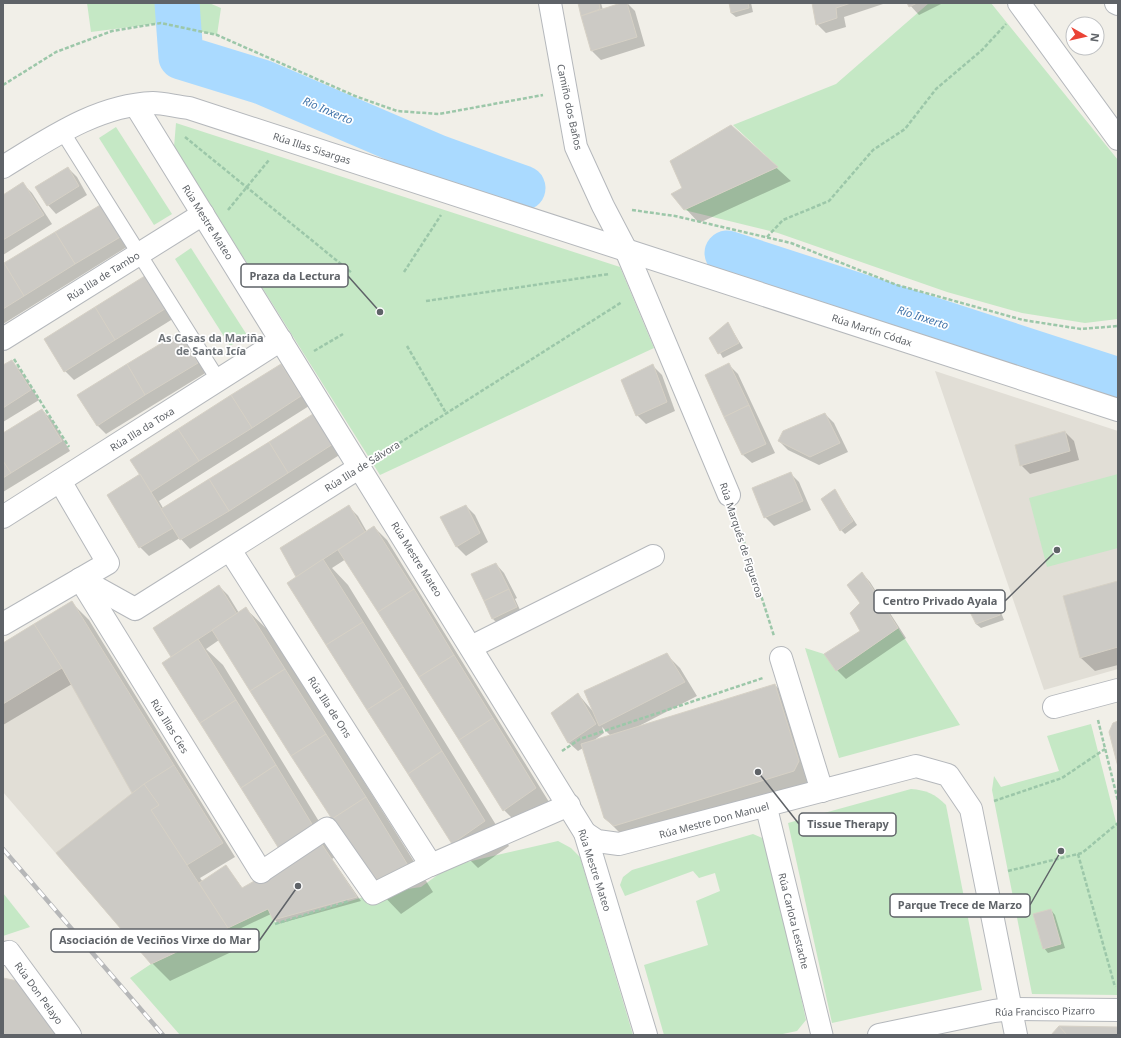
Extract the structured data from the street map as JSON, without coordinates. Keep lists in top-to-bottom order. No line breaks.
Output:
{"streets":{"street":["Camiño dos Baños","Rúa Illas Sisargas","Rúa Mestre Mateo","Rúa Illa de Tambo","Rúa Martín Códax","Rúa Illa da Toxa","Rúa Illa de Sálvora","Rúa Marqués de Figueroa","Rúa Illa de Ons","Rúa Illas Cíes","Rúa Mestre Don Manuel","Rúa Carlota Lestache","Rúa Don Pelayo","Rúa Francisco Pizarro"]},"crossings":[["Camiño dos Baños","Rúa Illas Sisargas"],["Camiño dos Baños","Rúa Martín Códax"],["Camiño dos Baños","Rúa Marqués de Figueroa"],["Rúa Illas Sisargas","Rúa Mestre Mateo"],["Rúa Illas Sisargas","Rúa Martín Códax"],["Rúa Illas Sisargas","Rúa Marqués de Figueroa"],["Rúa Mestre Mateo","Rúa Illa de Tambo"],["Rúa Mestre Mateo","Rúa Illa da Toxa"],["Rúa Mestre Mateo","Rúa Illa de Sálvora"],["Rúa Mestre Mateo","Rúa Mestre Don Manuel"],["Rúa Martín Códax","Rúa Marqués de Figueroa"],["Rúa Illa de Sálvora","Rúa Marqués de Figueroa"],["Rúa Illa de Sálvora","Rúa Illa de Ons"],["Rúa Illa de Sálvora","Rúa Illas Cíes"],["Rúa Mestre Don Manuel","Rúa Carlota Lestache"]],"districts":["As Casas da Mariña de Santa Icía"],"water":["Río Inxerto"],"places":["Praza da Lectura","Centro Privado Ayala","Tissue Therapy","Parque Trece de Marzo","Asociación de Veciños Virxe do Mar"],"north":"right"}
